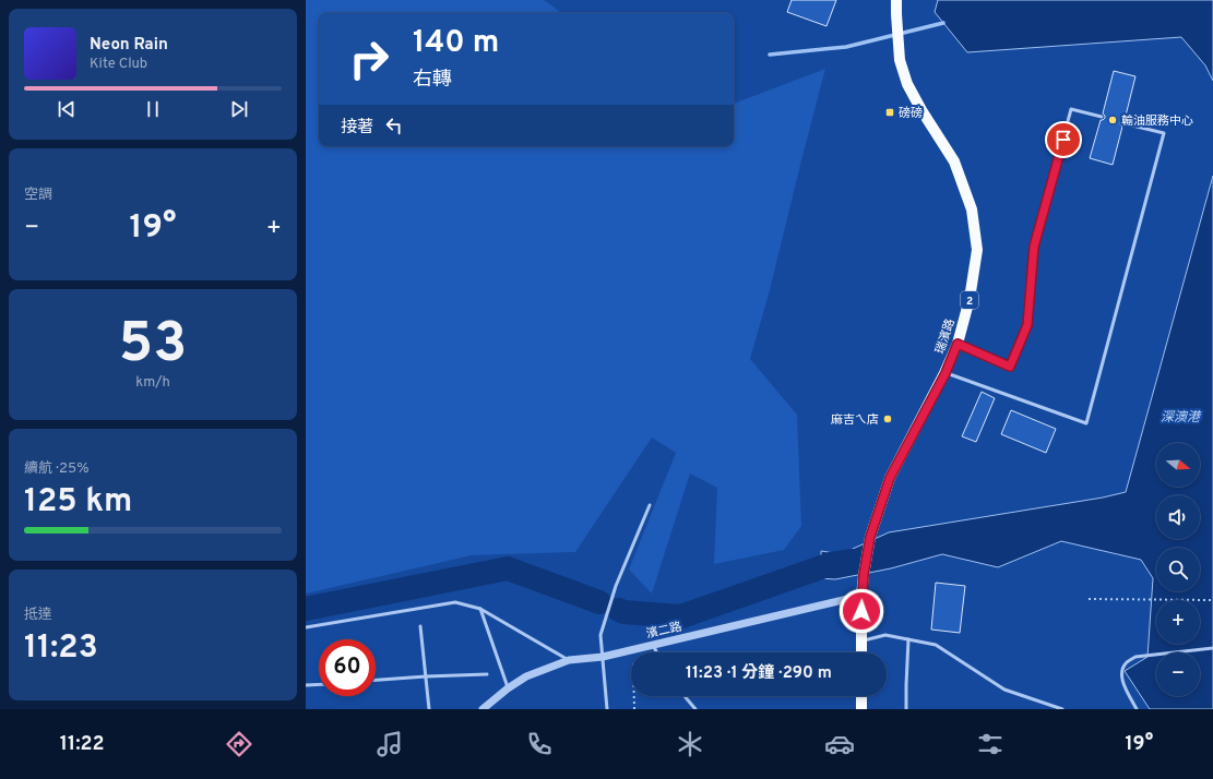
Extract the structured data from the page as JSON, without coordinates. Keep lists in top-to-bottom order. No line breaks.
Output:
{"streets":{"main road":["2","瑞濱路"],"street":["濱二路"]},"crossings":[["2","瑞濱路"],["2","濱二路"],["瑞濱路","濱二路"]],"water":["深澳港"],"places":{"transit":["磅磅"],"other":["輸油服務中心","麻吉ㄟ店"]},"north":"right","page":{"turn":["140 m","右轉"],"song":["Neon Rain","Kite Club"],"then":"接著","tile":["空調",["53","km/h"],["續航 · 25%","125 km"],["抵達","11:23"]],"heat":["−","19°","+"],"map_buttons":["+","−"],"limit":"60","trip":"11:23 · 1 分鐘 · 290 m","tabs":["11:22","19°"]}}
